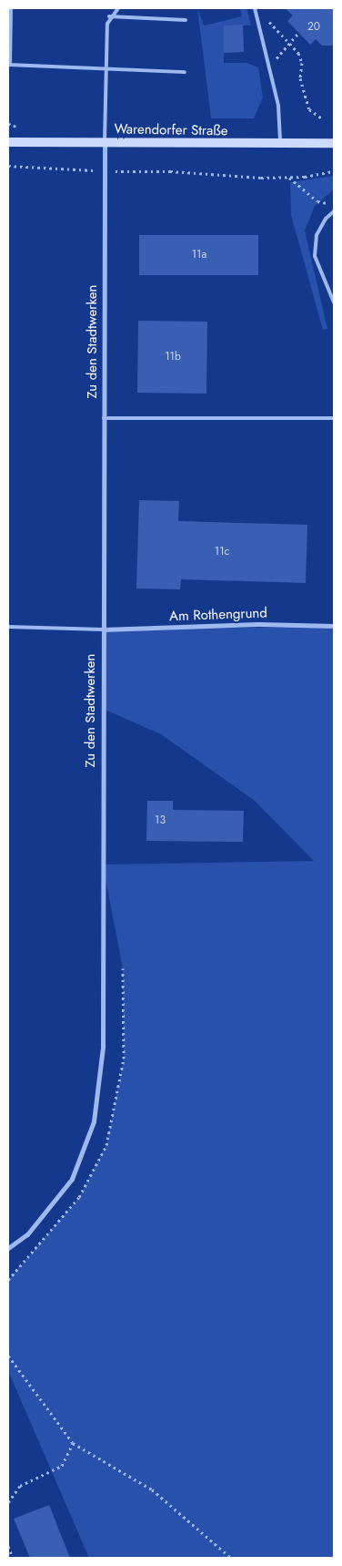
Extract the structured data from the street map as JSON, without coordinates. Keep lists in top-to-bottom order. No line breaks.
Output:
{"streets":{"main road":["Warendorfer Straße"],"street":["Zu den Stadtwerken","Am Rothengrund"]},"crossings":[["Warendorfer Straße","Zu den Stadtwerken"],["Zu den Stadtwerken","Am Rothengrund"]],"house_numbers":["20","11a","11b","11c","13"]}
